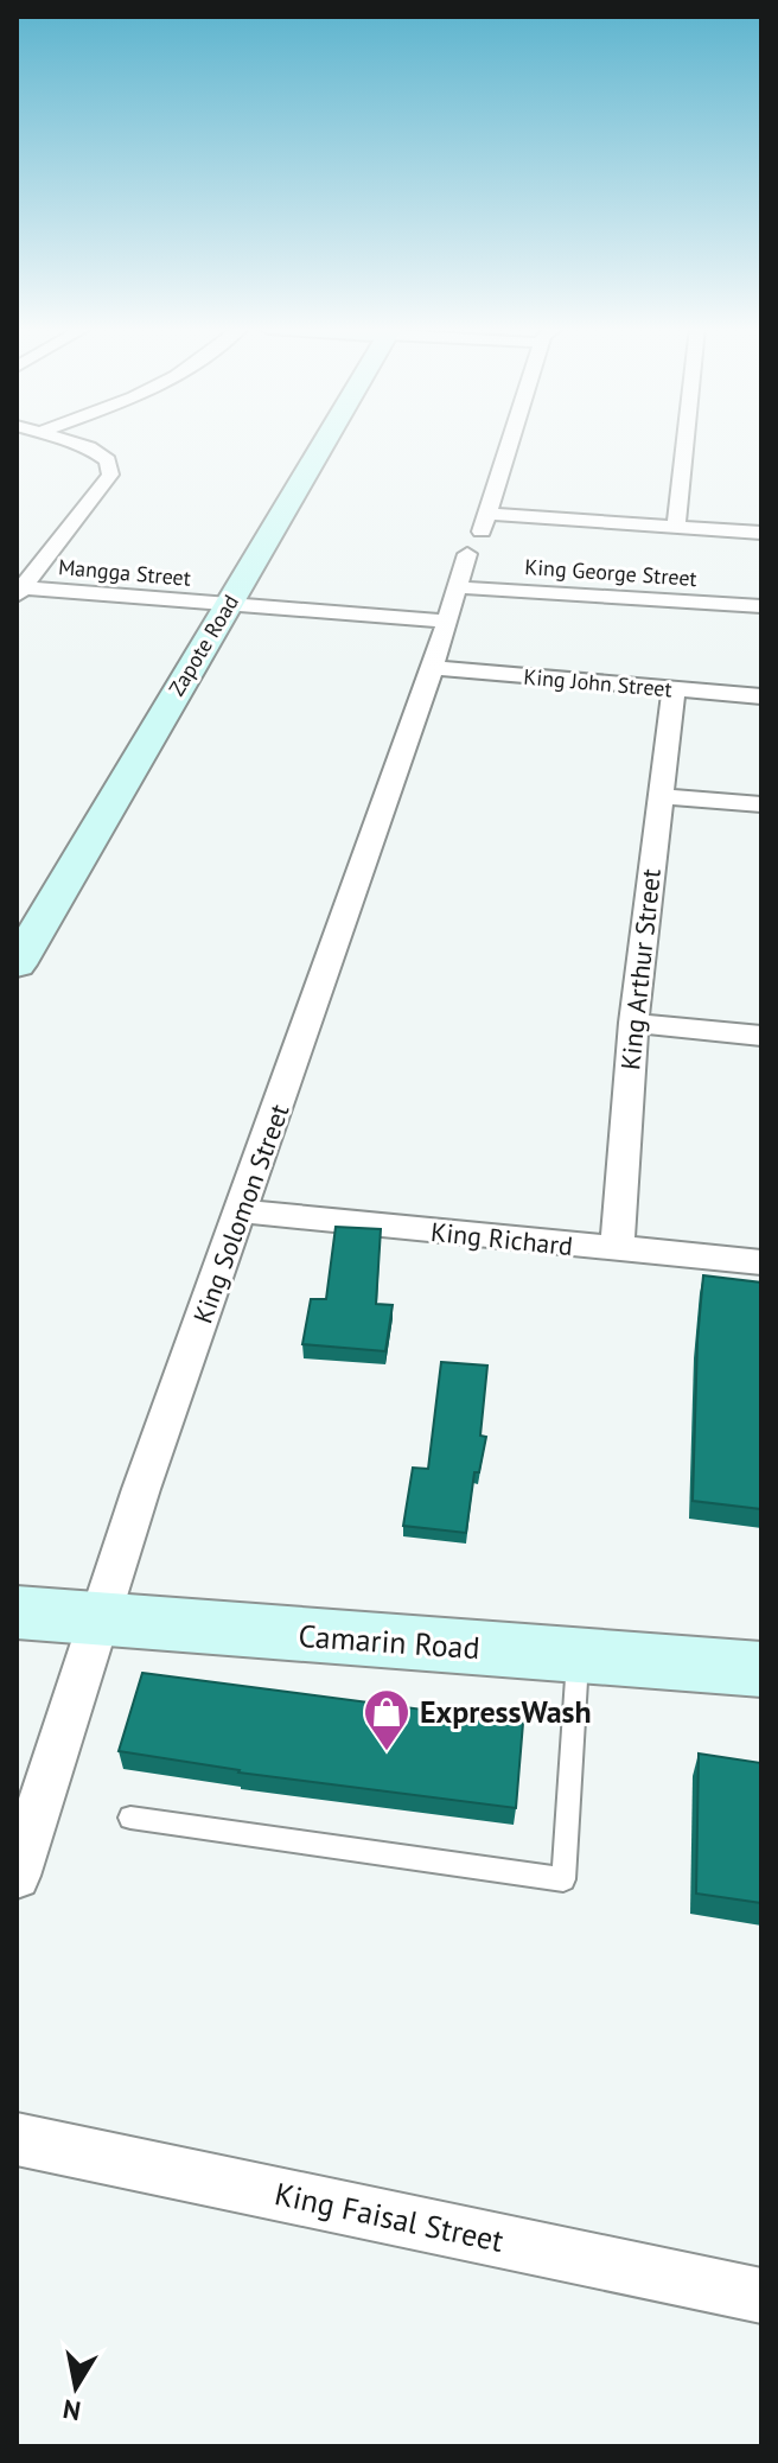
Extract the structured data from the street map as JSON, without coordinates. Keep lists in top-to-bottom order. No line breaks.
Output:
{"streets":{"main road":["Zapote Road","Camarin Road"],"street":["Mangga Street","King George Street","King John Street","King Arthur Street","King Solomon Street","King Richard","King Faisal Street"]},"crossings":[["Mangga Street","Zapote Road"],["Mangga Street","King Solomon Street"],["King George Street","King Solomon Street"],["King John Street","King Arthur Street"],["King John Street","King Solomon Street"],["King Arthur Street","King Richard"],["King Solomon Street","King Richard"],["King Solomon Street","Camarin Road"]],"places":{"shop":["ExpressWash"]},"north":"bottom"}
